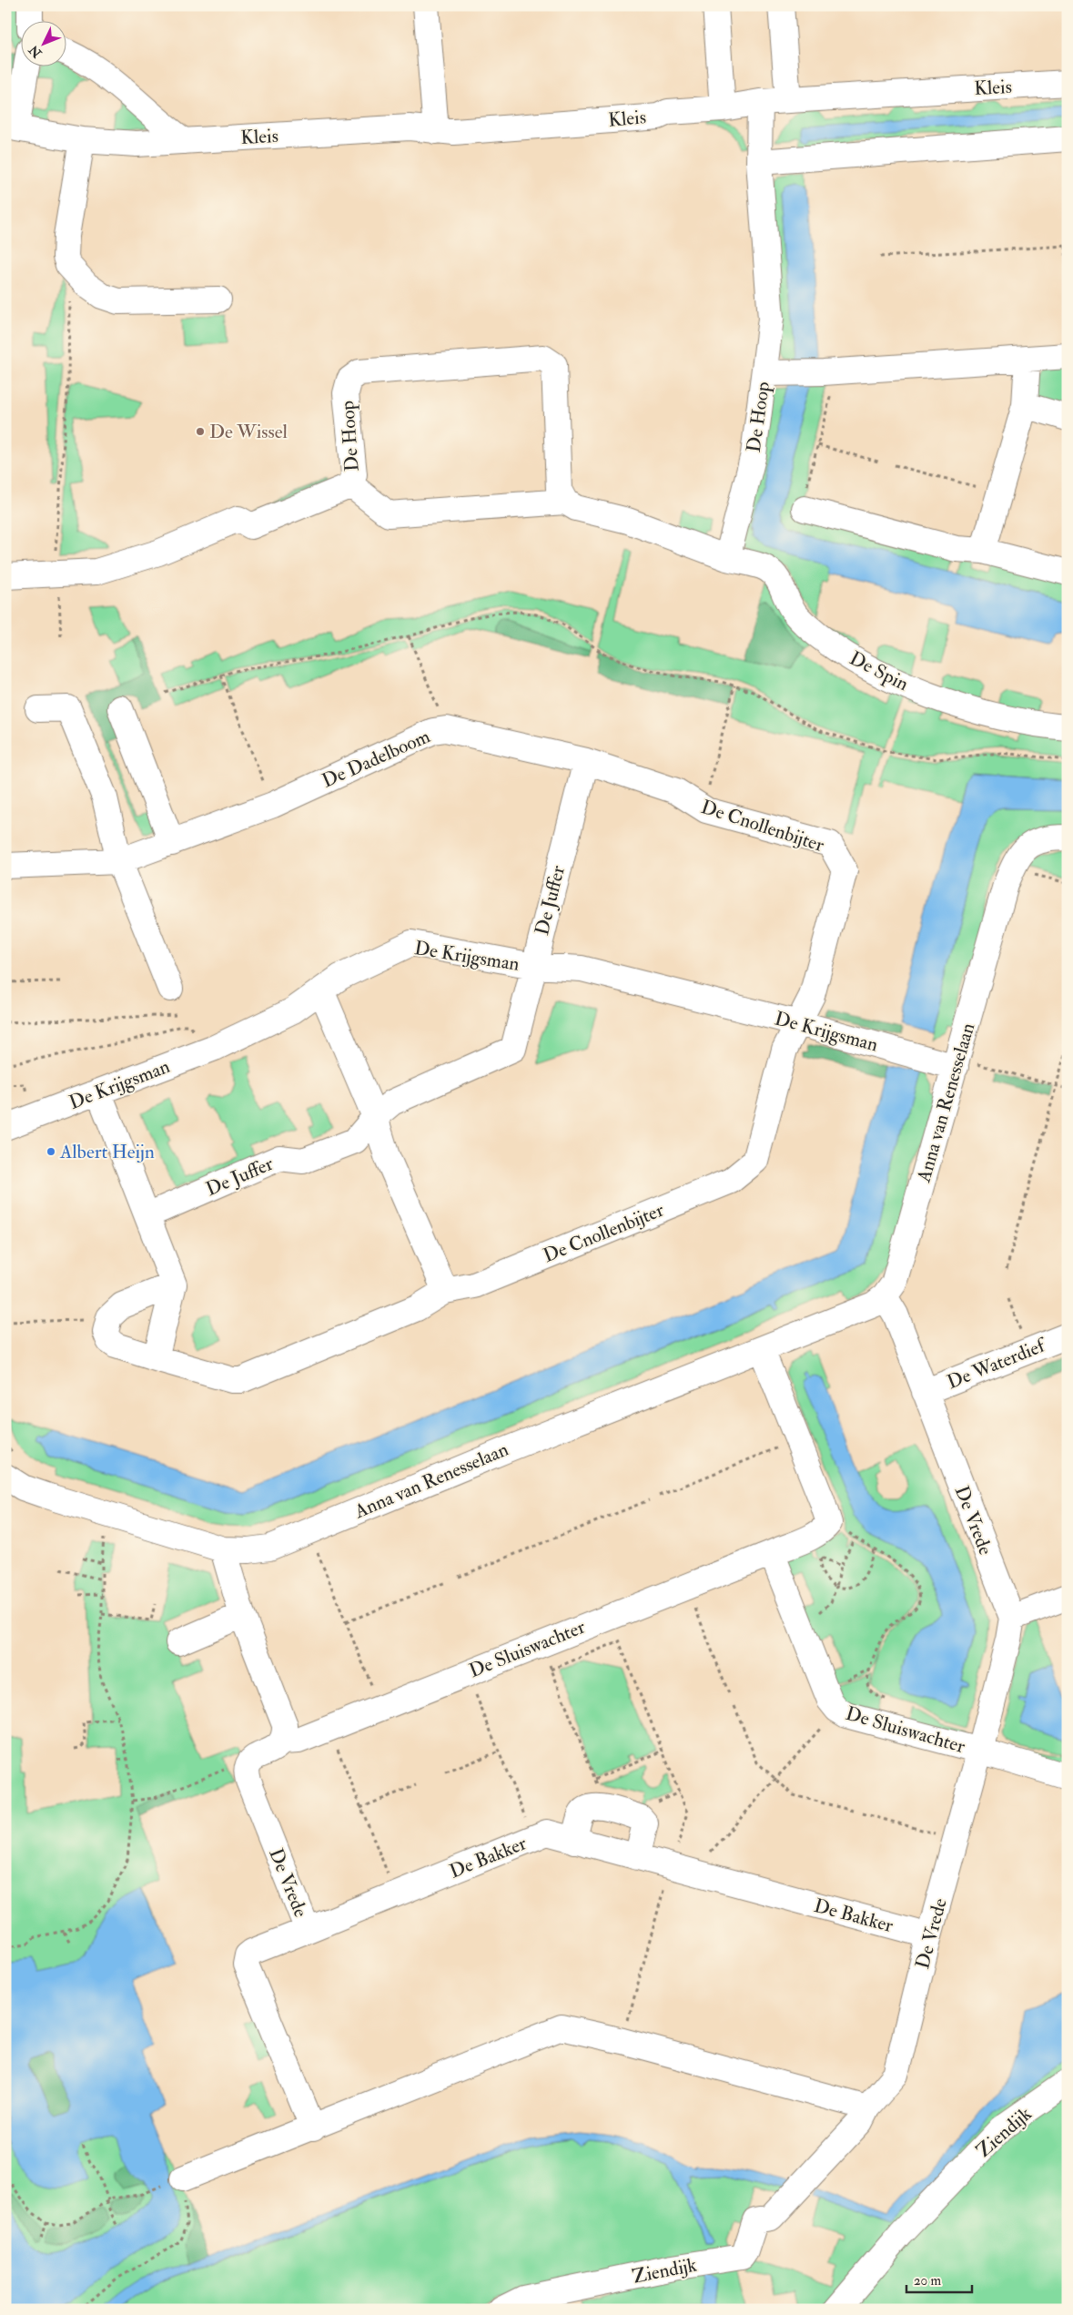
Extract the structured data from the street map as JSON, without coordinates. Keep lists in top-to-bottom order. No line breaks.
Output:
{"streets":{"street":["Kleis","De Hoop","De Spin","De Dadelboom","De Cnollenbijter","De Juffer","De Krijgsman","Anna van Renesselaan","De Waterdief","De Vrede","De Sluiswachter","De Bakker","Ziendijk"]},"crossings":[["Kleis","De Hoop"],["De Hoop","De Spin"],["De Dadelboom","De Cnollenbijter"],["De Dadelboom","De Juffer"],["De Cnollenbijter","De Juffer"],["De Cnollenbijter","De Krijgsman"],["De Juffer","De Krijgsman"],["De Krijgsman","Anna van Renesselaan"],["Anna van Renesselaan","De Vrede"],["De Waterdief","De Vrede"],["De Vrede","De Sluiswachter"],["De Vrede","De Bakker"],["De Vrede","Ziendijk"]],"places":["De Wissel","Albert Heijn"],"scale_bar":"20 m","north":"bottom left"}
